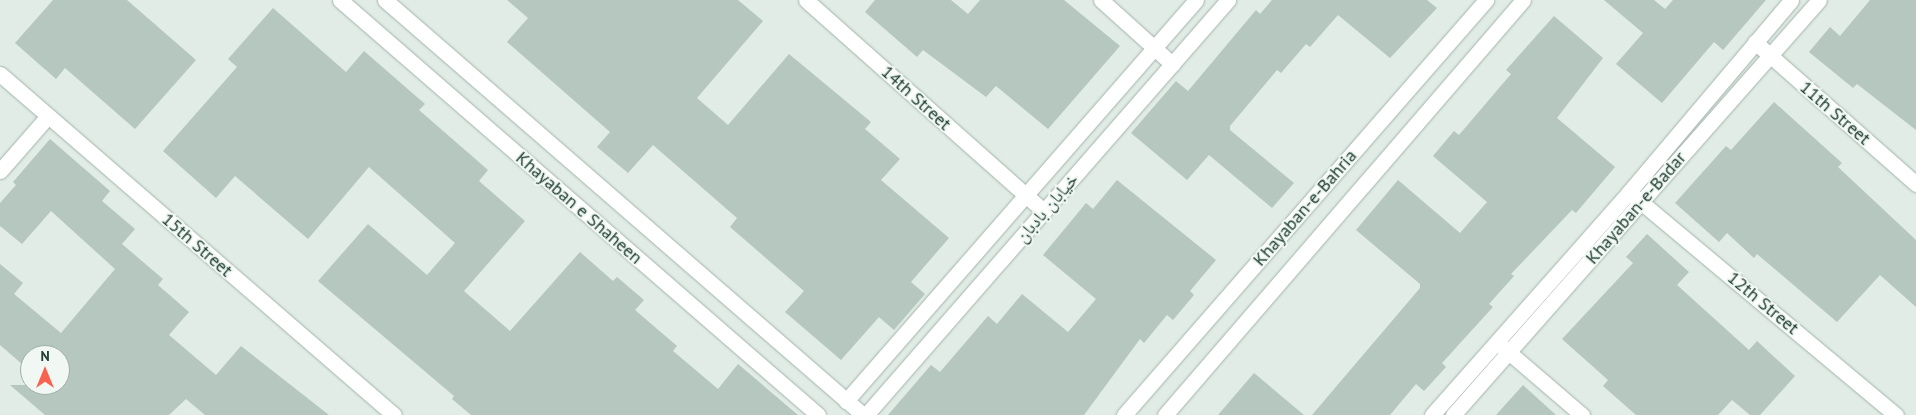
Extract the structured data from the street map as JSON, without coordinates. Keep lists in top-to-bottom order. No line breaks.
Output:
{"streets":{"main road":["14th Street","11th Street","Khayaban e Shaheen","خیابان بادبان","Khayaban-e-Bahria","Khayaban-e-Badar","15th Street","12th Street"]},"crossings":[["14th Street","خیابان بادبان"],["11th Street","Khayaban-e-Badar"],["Khayaban e Shaheen","خیابان بادبان"],["Khayaban-e-Badar","12th Street"]],"north":"top"}
